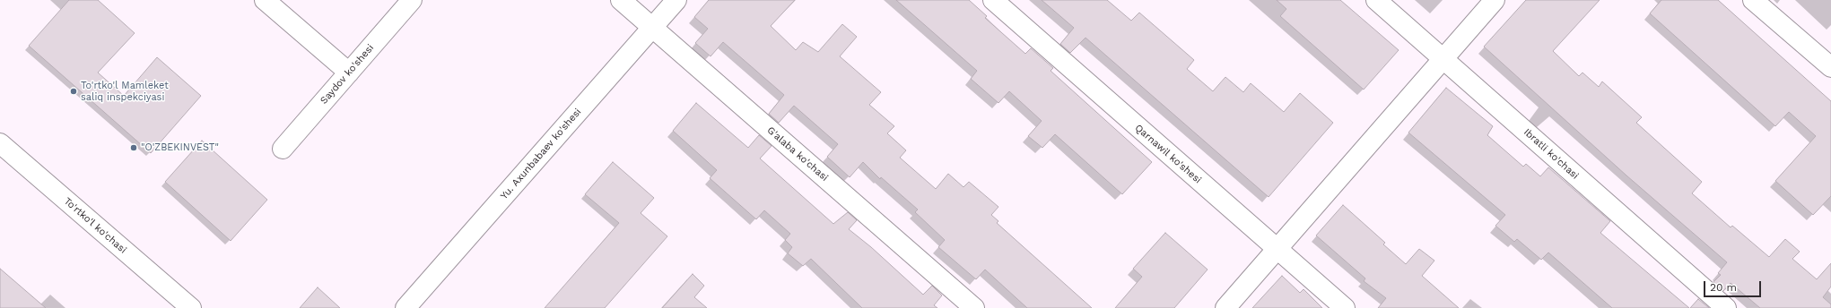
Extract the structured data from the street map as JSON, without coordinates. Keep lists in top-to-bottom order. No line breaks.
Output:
{"streets":{"street":["Saydov ko'shesi","Yu. Axunbabaev ko'shesi","G'alaba ko'chasi","Qarnawil ko'shesi","Ibratli ko'chasi","To'rtko'l ko'chasi"]},"crossings":[["Yu. Axunbabaev ko'shesi","G'alaba ko'chasi"]],"places":["To'rtko'l Mamleket saliq inspekciyasi","\"O'ZBEKINVEST\""],"scale_bar":"20 m"}
